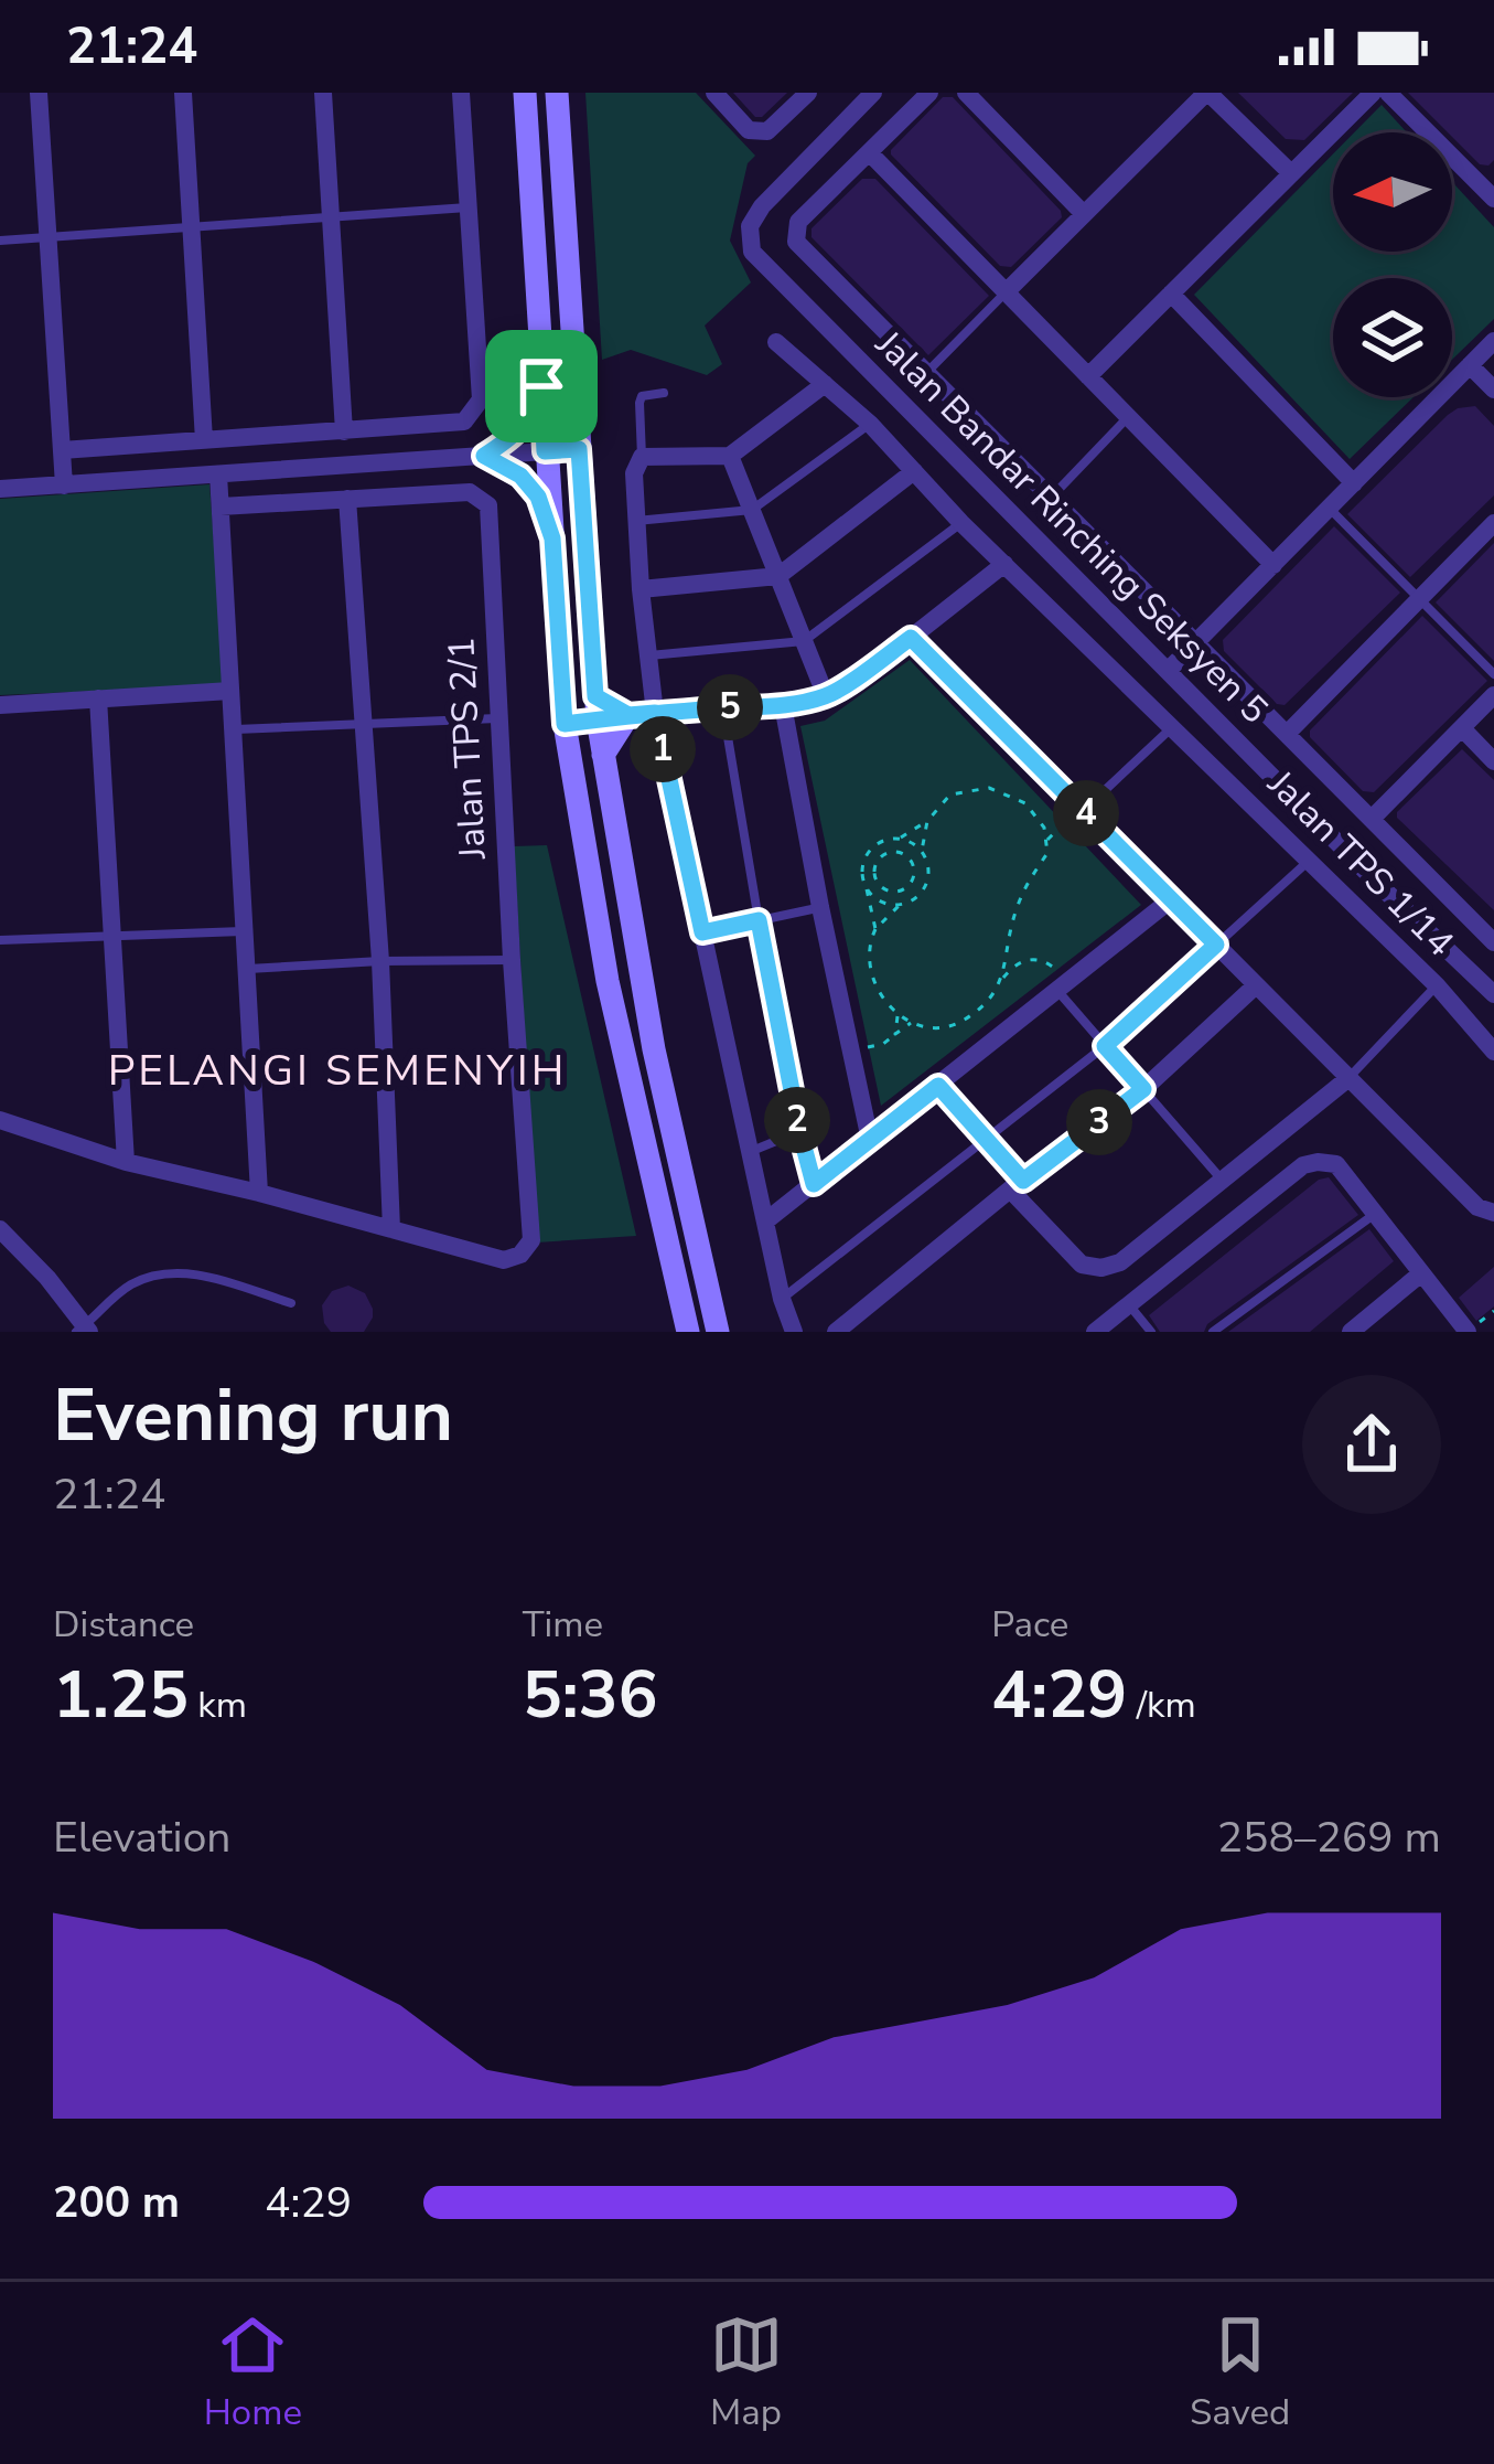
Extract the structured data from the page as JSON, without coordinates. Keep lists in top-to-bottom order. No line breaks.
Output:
{"streets":{"street":["Jalan Bandar Rinching Seksyen 5","Jalan TPS 2/1","Jalan TPS 1/14"]},"districts":["PELANGI SEMENYIH"],"north":"left","page":{"status":"21:24","pins":["5","1","4","2","3"],"heading":["Evening run","21:24"],"stats":[["Distance","1.25 km"],["Time","5:36"],["Pace","4:29 /km"]],"chart":["Elevation","258–269 m"],"list":[{"name":"200 m","note":"4:29"}],"tabs":["Home","Map","Saved"]}}
